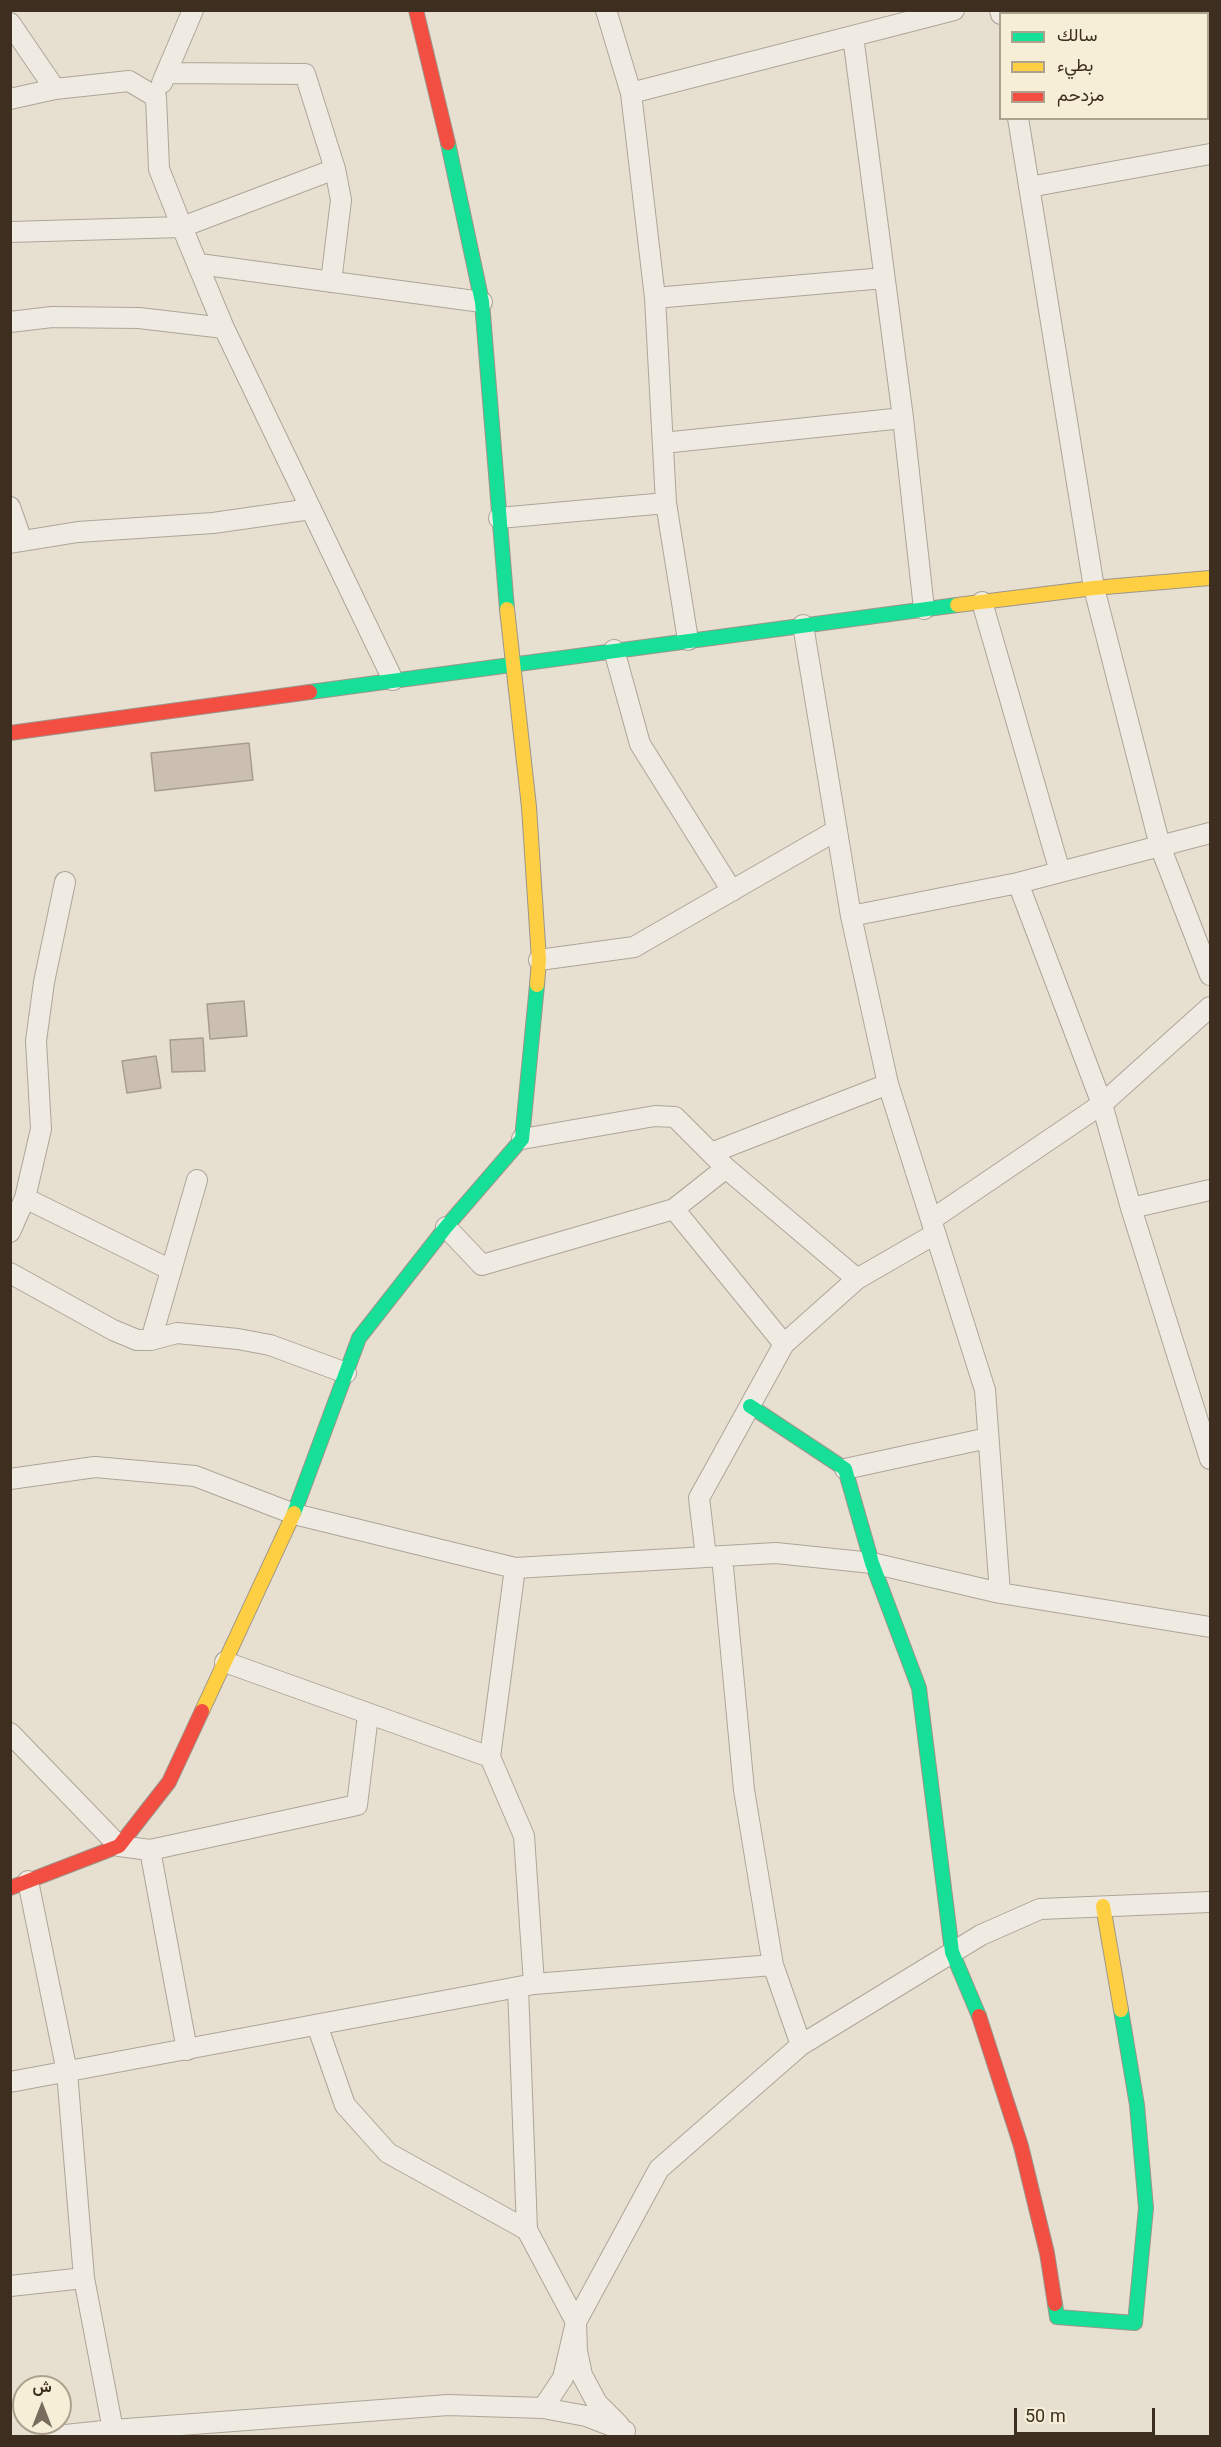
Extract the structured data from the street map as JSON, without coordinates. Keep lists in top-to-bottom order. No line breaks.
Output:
{"legend":["سالك","بطيء","مزدحم"],"scale_bar":"50 m","north":"top"}
